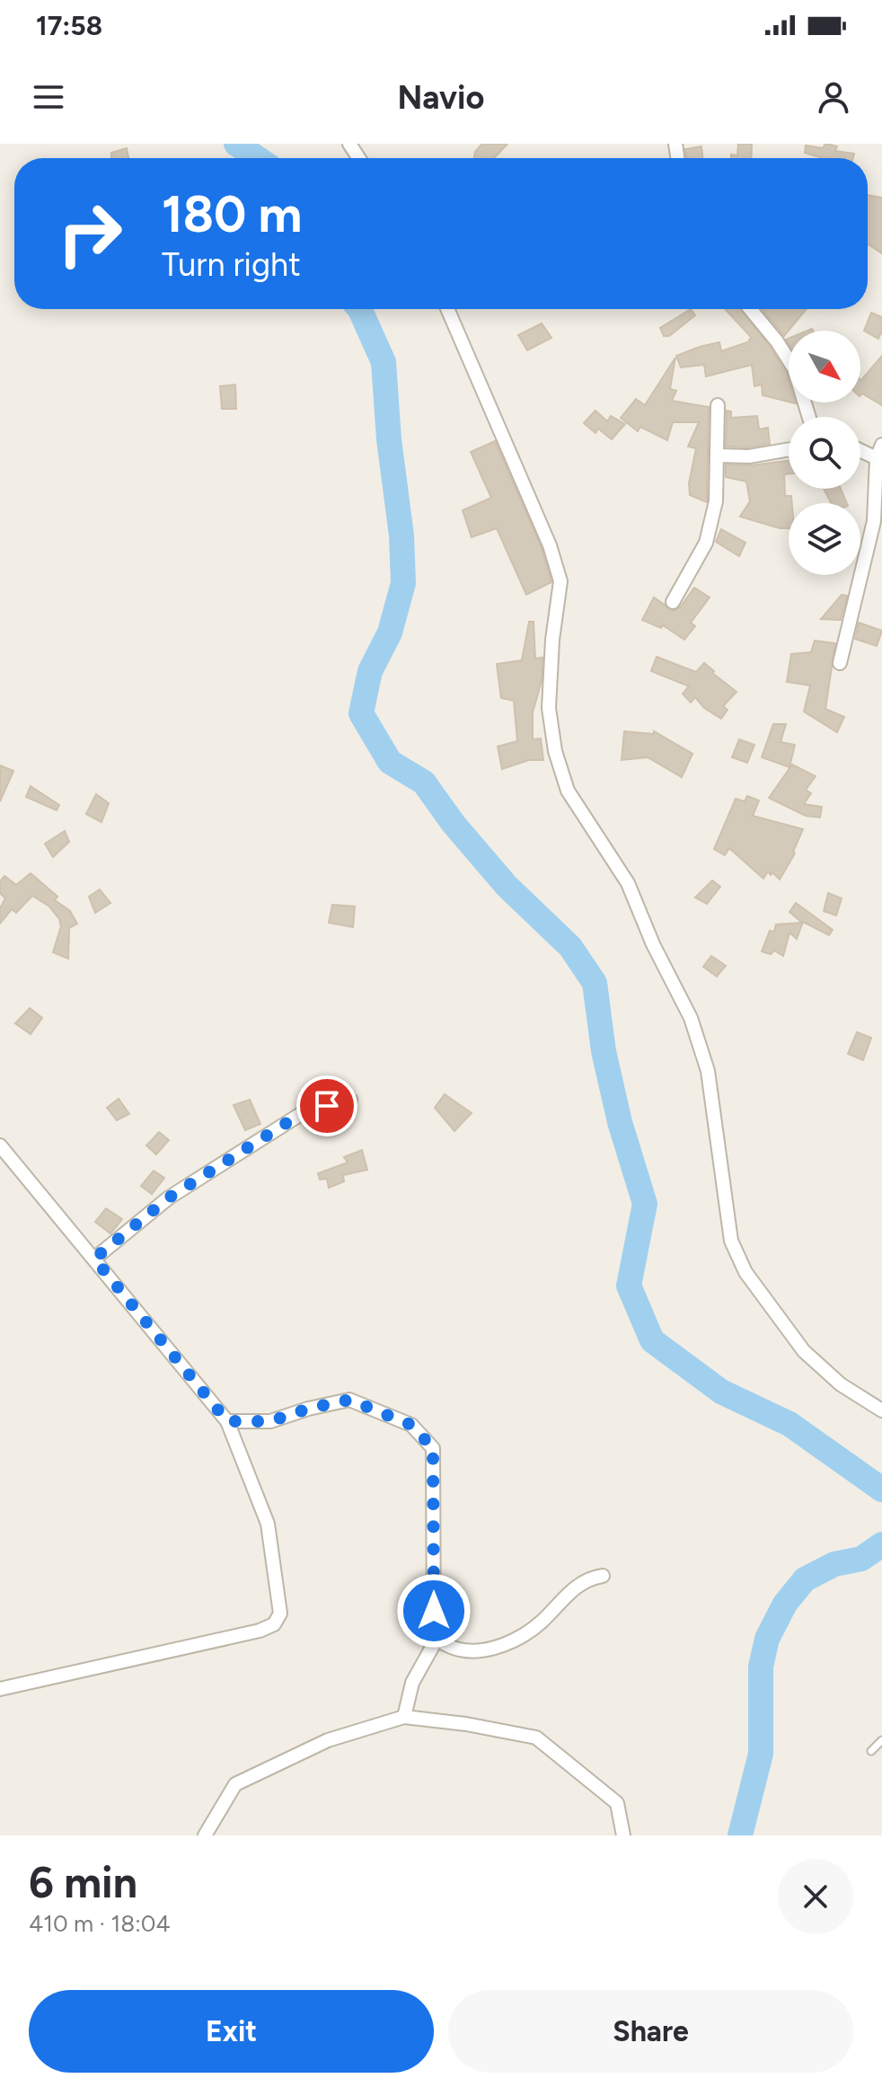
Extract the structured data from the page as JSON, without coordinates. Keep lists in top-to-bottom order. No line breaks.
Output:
{"north":"bottom right","page":{"status":"17:58","header":"Navio","turn":["180 m","Turn right"],"heading":["6 min","410 m · 18:04"],"buttons":["Exit","Share"]}}
